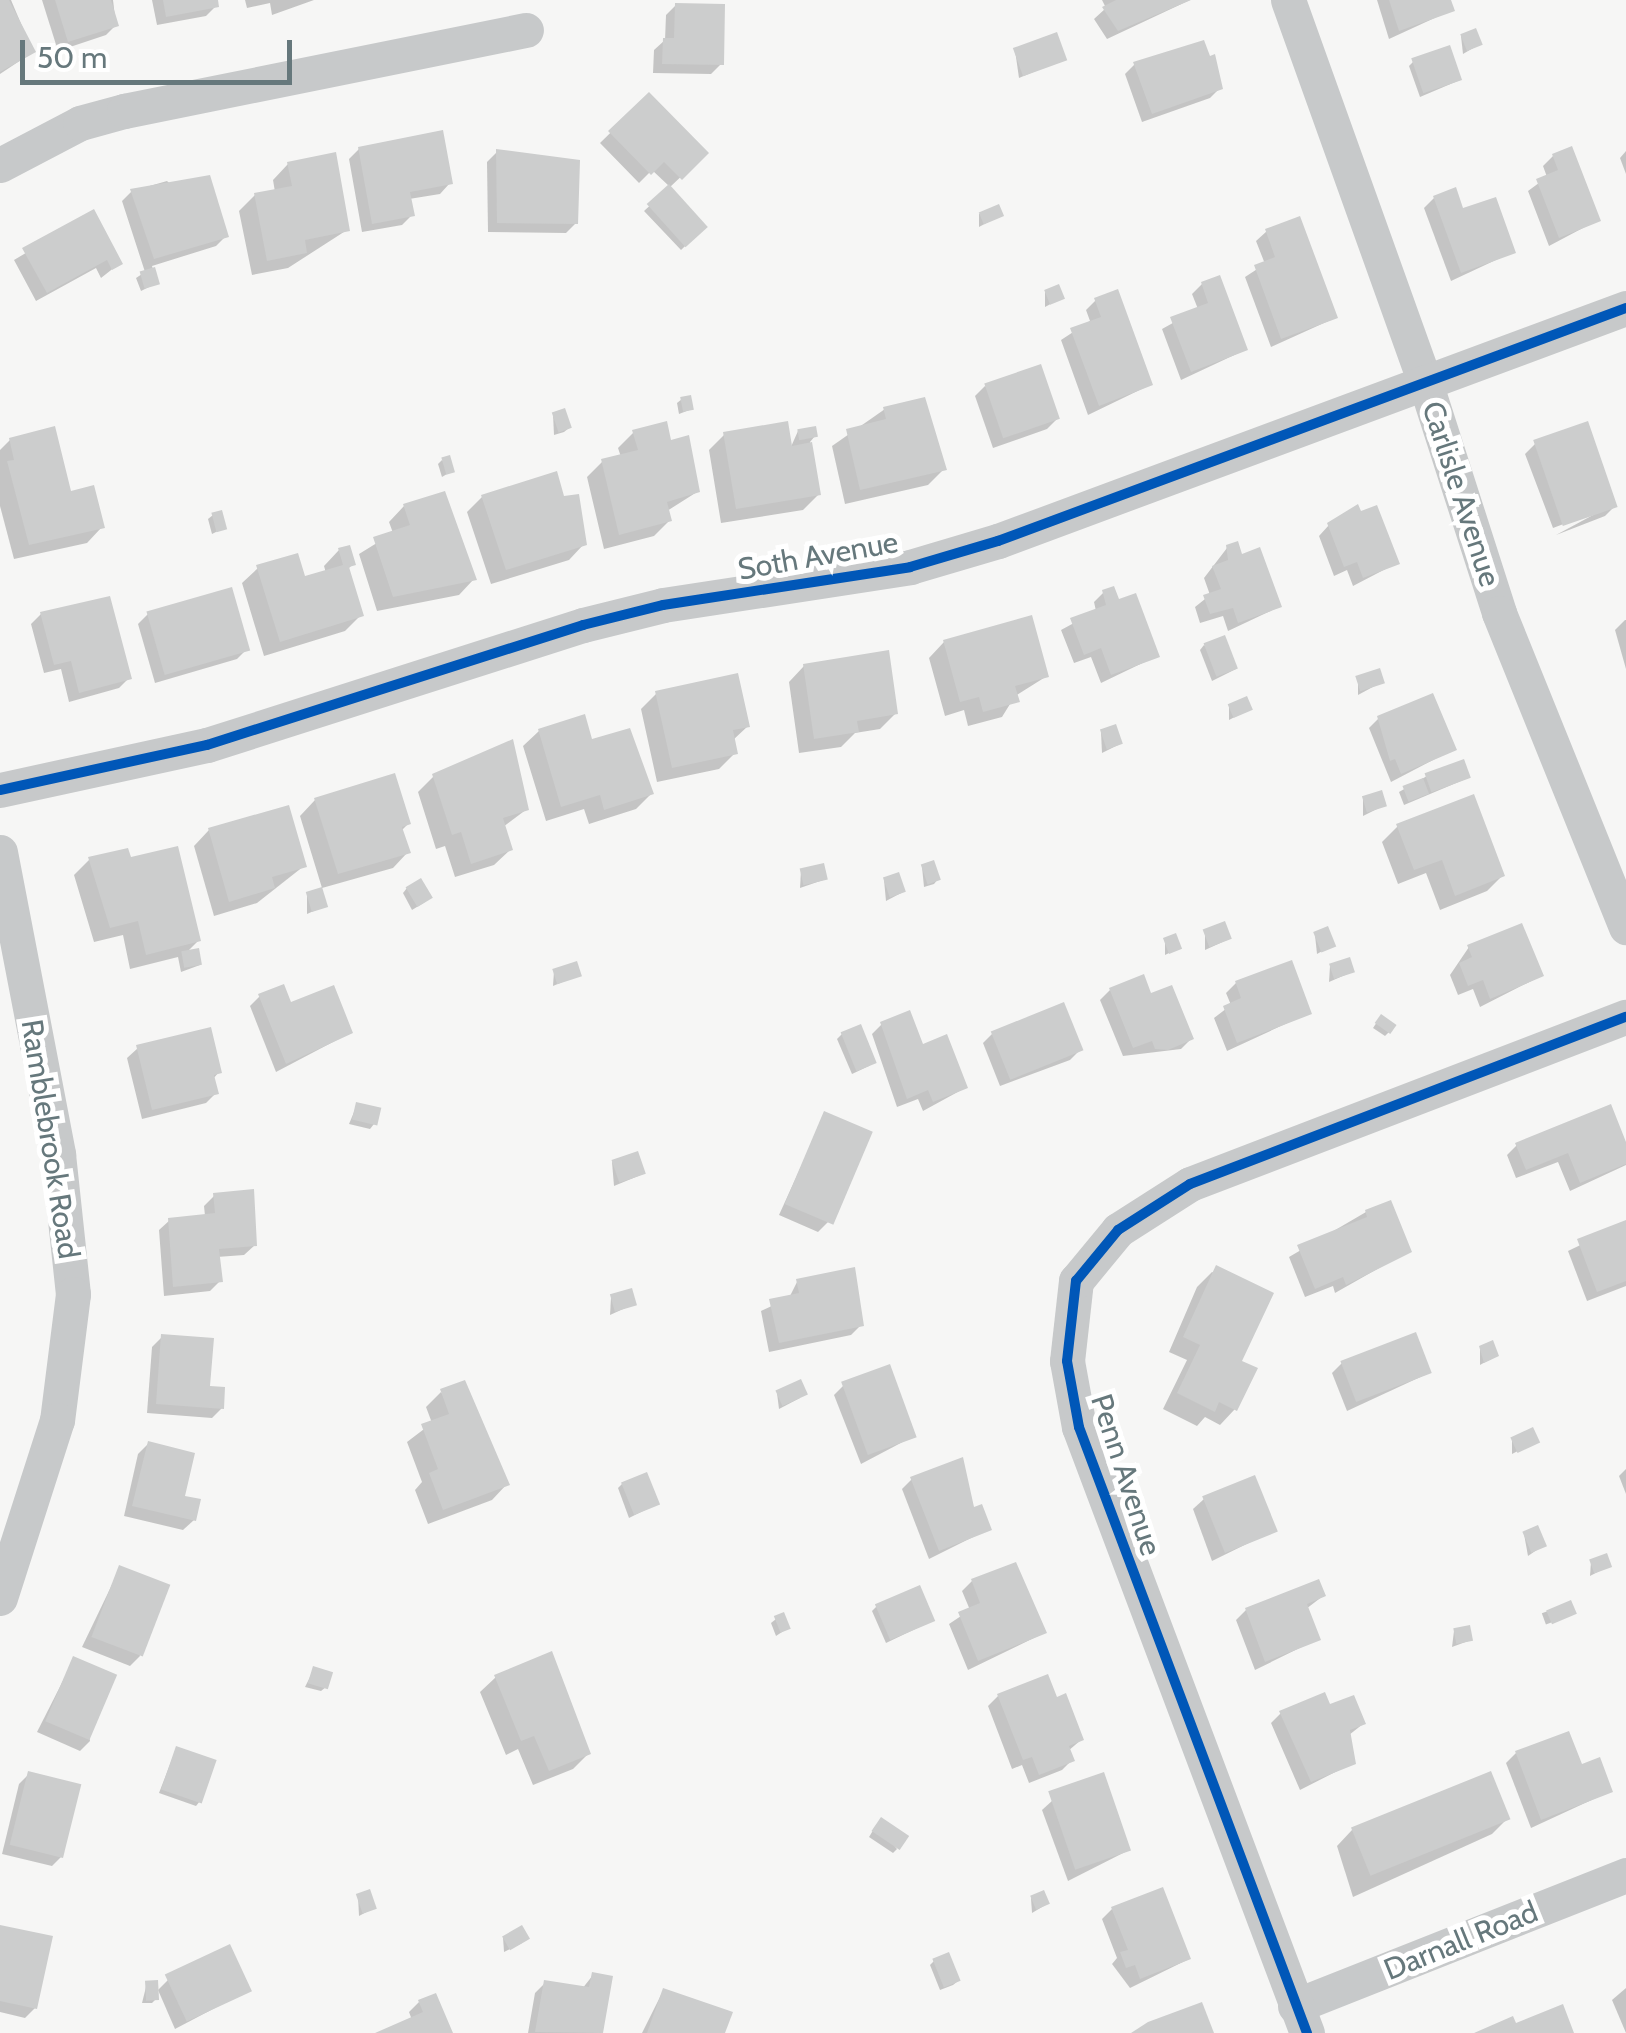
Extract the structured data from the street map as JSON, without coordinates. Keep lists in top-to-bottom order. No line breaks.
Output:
{"streets":{"street":["Carlisle Avenue","Soth Avenue","Ramblebrook Road","Penn Avenue","Darnall Road"]},"crossings":[["Carlisle Avenue","Soth Avenue"],["Penn Avenue","Darnall Road"]],"scale_bar":"50 m"}
